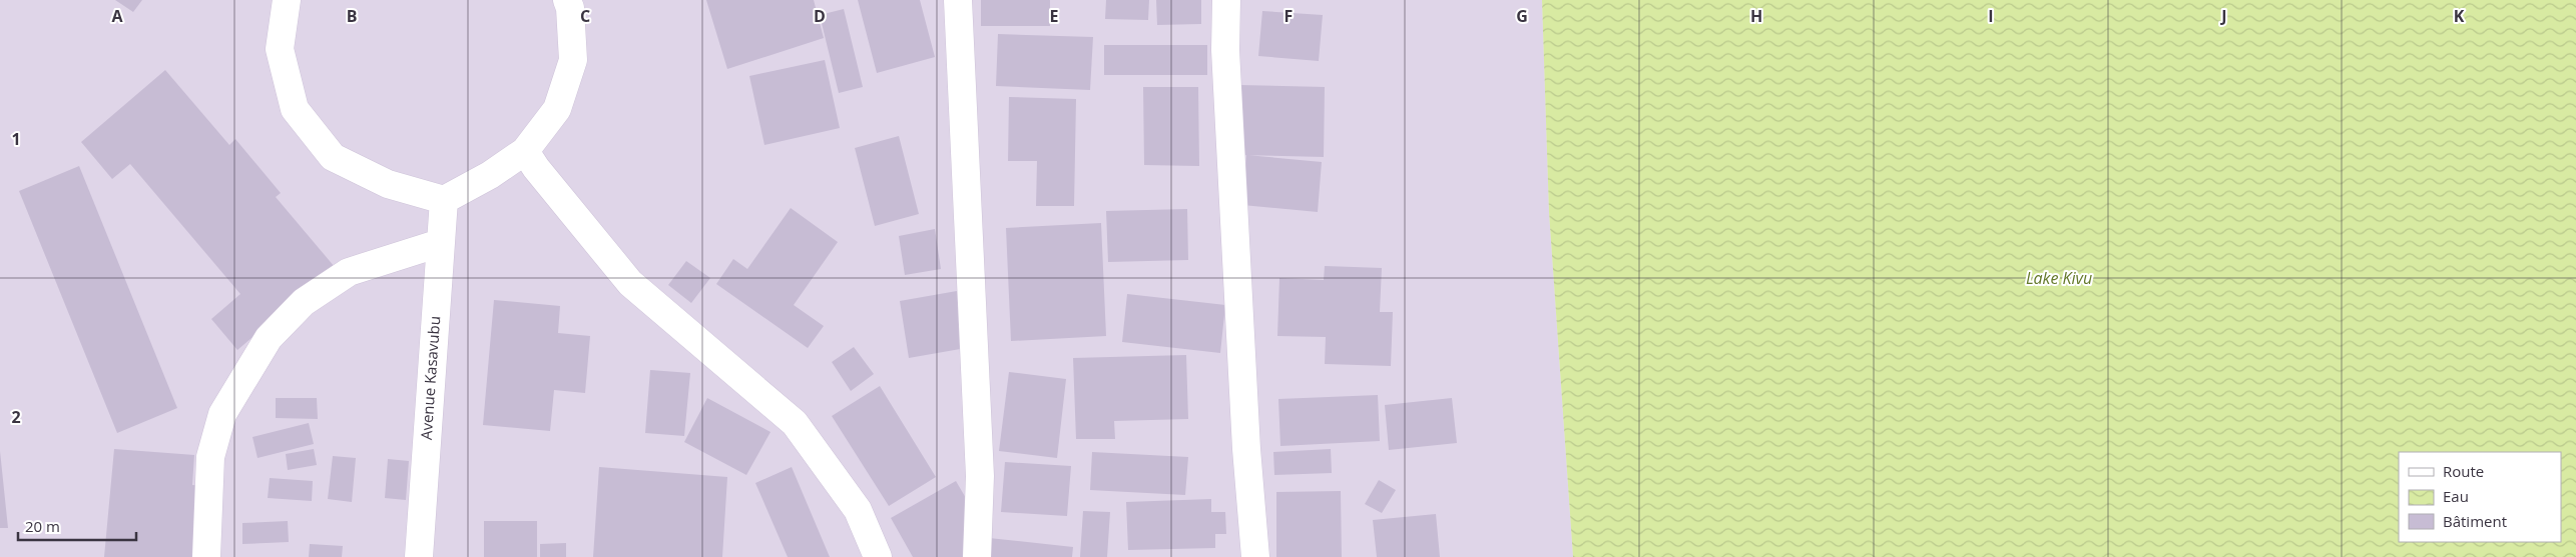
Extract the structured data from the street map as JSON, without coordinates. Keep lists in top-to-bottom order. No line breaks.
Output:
{"streets":{"street":["Avenue Kasavubu"]},"water":["Lake Kivu"],"legend":["Route","Eau","Bâtiment"],"scale_bar":"20 m","grid":{"columns":["A","B","C","D","E","F","G","H","I","J","K"],"rows":["1","2"]}}
